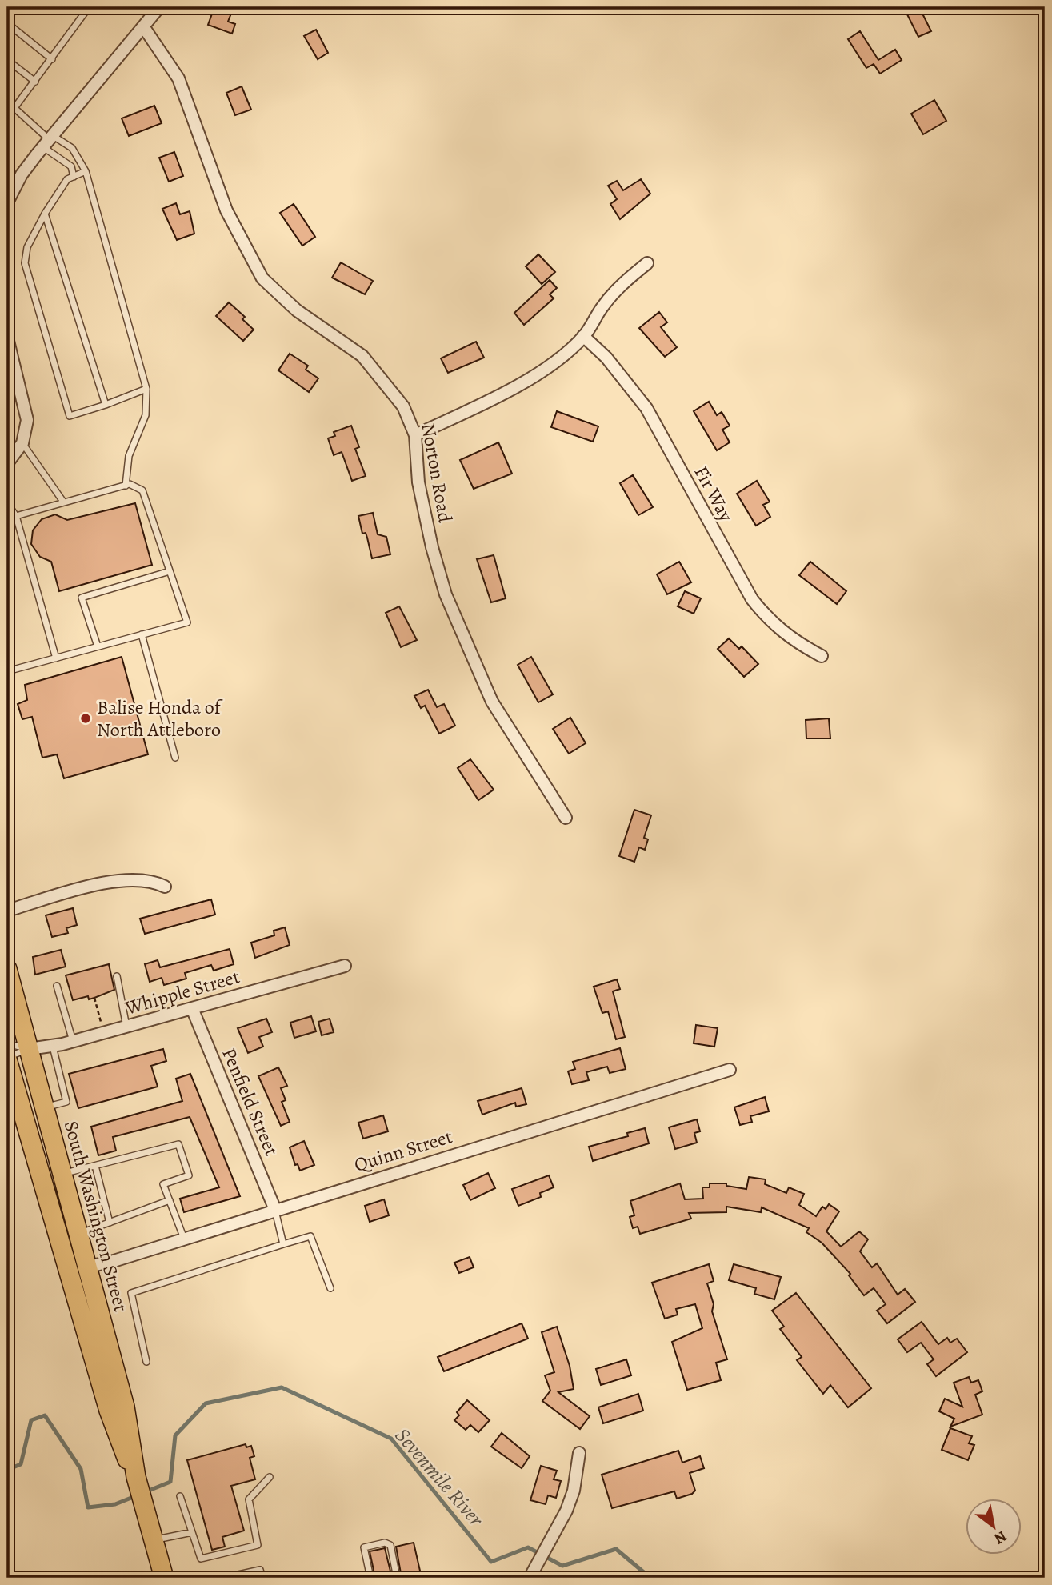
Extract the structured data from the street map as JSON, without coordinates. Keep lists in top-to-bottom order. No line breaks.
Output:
{"streets":{"main road":["South Washington Street"],"street":["Norton Road","Fir Way","Whipple Street","Penfield Street","Quinn Street"]},"crossings":[["Whipple Street","Penfield Street"],["Whipple Street","South Washington Street"],["Penfield Street","Quinn Street"],["Quinn Street","South Washington Street"]],"water":["Sevenmile River"],"places":["Balise Honda of North Attleboro"],"north":"bottom right"}
